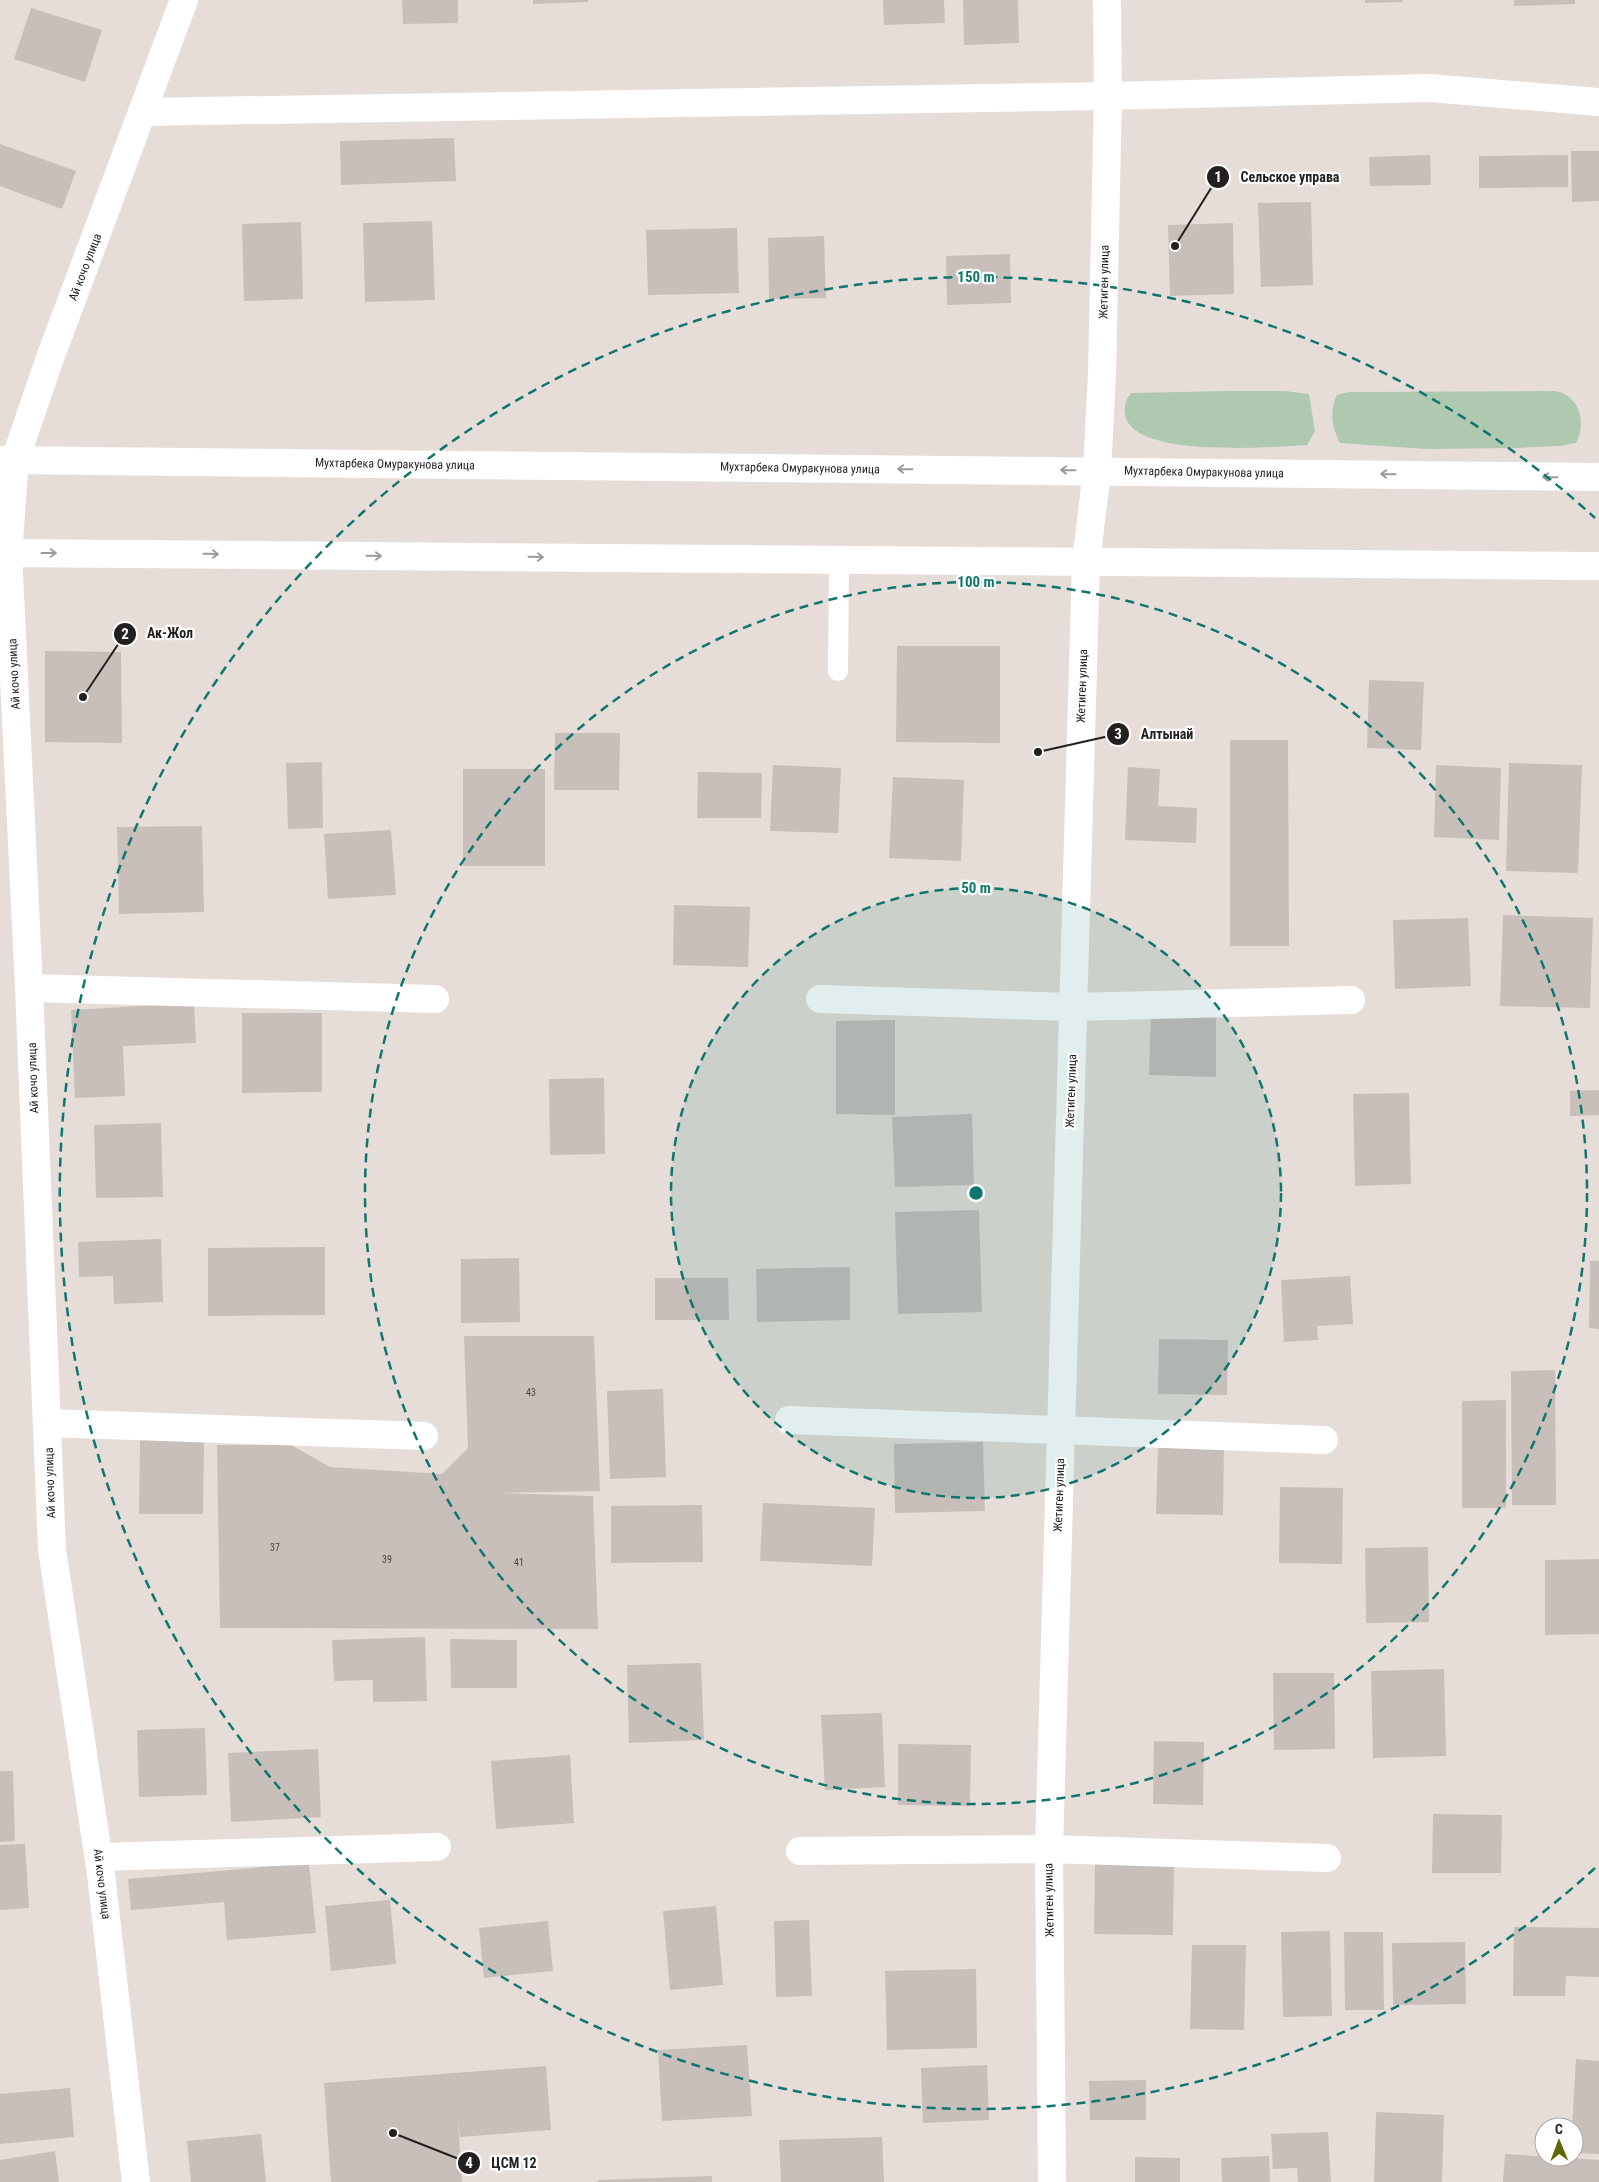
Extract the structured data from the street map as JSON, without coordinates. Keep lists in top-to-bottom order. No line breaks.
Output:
{"streets":{"street":["Ай кочо улица","Жетиген улица","Мухтарбека Омуракунова улица"]},"crossings":[["Ай кочо улица","Мухтарбека Омуракунова улица"],["Жетиген улица","Мухтарбека Омуракунова улица"]],"places":["Сельское управа","Ак-Жол","Алтынай","ЦСМ 12"],"house_numbers":["43","37","39","41"],"north":"top","rings":["150 m","100 m","50 m"]}
